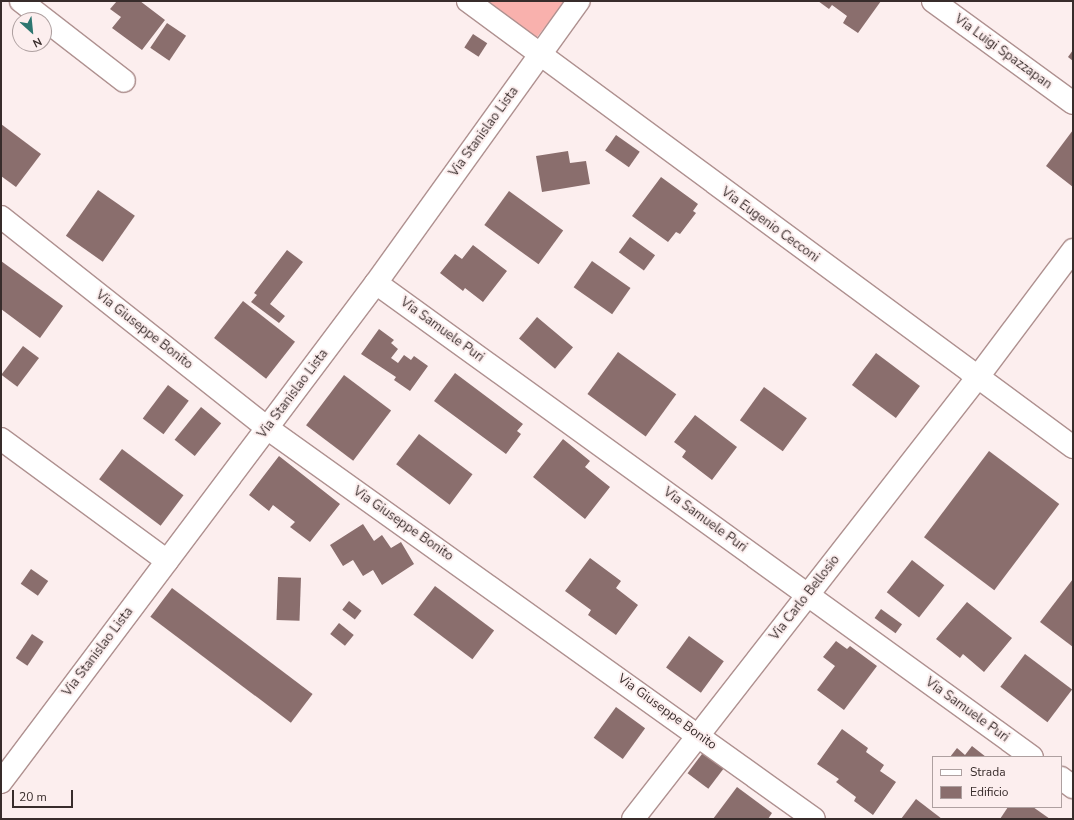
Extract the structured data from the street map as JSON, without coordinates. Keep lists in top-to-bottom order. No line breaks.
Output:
{"streets":{"street":["Via Luigi Spazzapan","Via Stanislao Lista","Via Eugenio Cecconi","Via Giuseppe Bonito","Via Samuele Puri","Via Carlo Bellosio"]},"crossings":[["Via Stanislao Lista","Via Eugenio Cecconi"],["Via Stanislao Lista","Via Giuseppe Bonito"],["Via Stanislao Lista","Via Samuele Puri"],["Via Eugenio Cecconi","Via Carlo Bellosio"],["Via Giuseppe Bonito","Via Carlo Bellosio"],["Via Samuele Puri","Via Carlo Bellosio"]],"legend":["Strada","Edificio"],"scale_bar":"20 m","north":"bottom right"}
